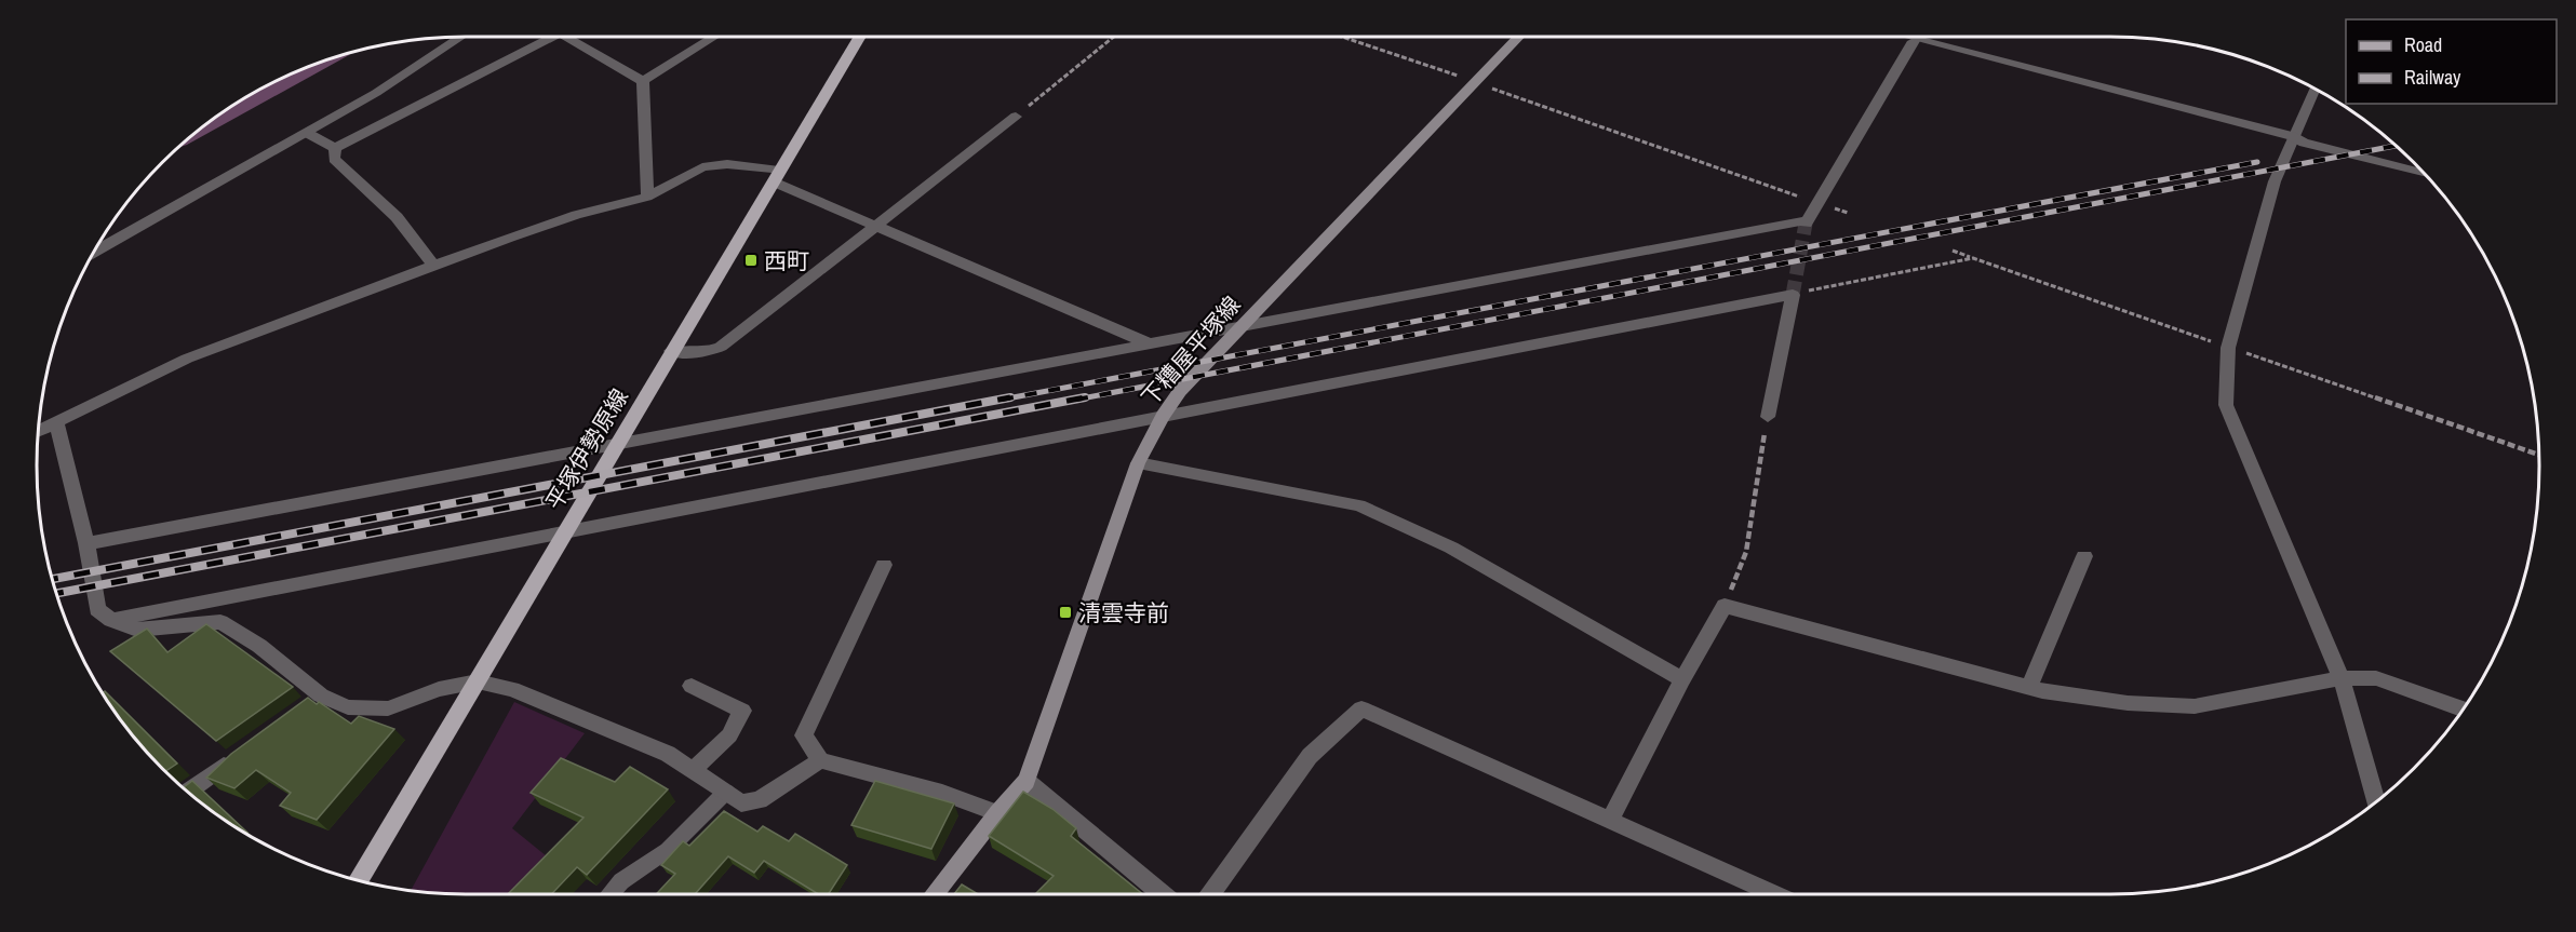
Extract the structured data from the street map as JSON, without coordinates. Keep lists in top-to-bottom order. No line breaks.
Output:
{"streets":{"main road":["下糟屋平塚線","平塚伊勢原線"]},"places":{"transit":["西町","清雲寺前"]},"legend":["Road","Railway"]}
